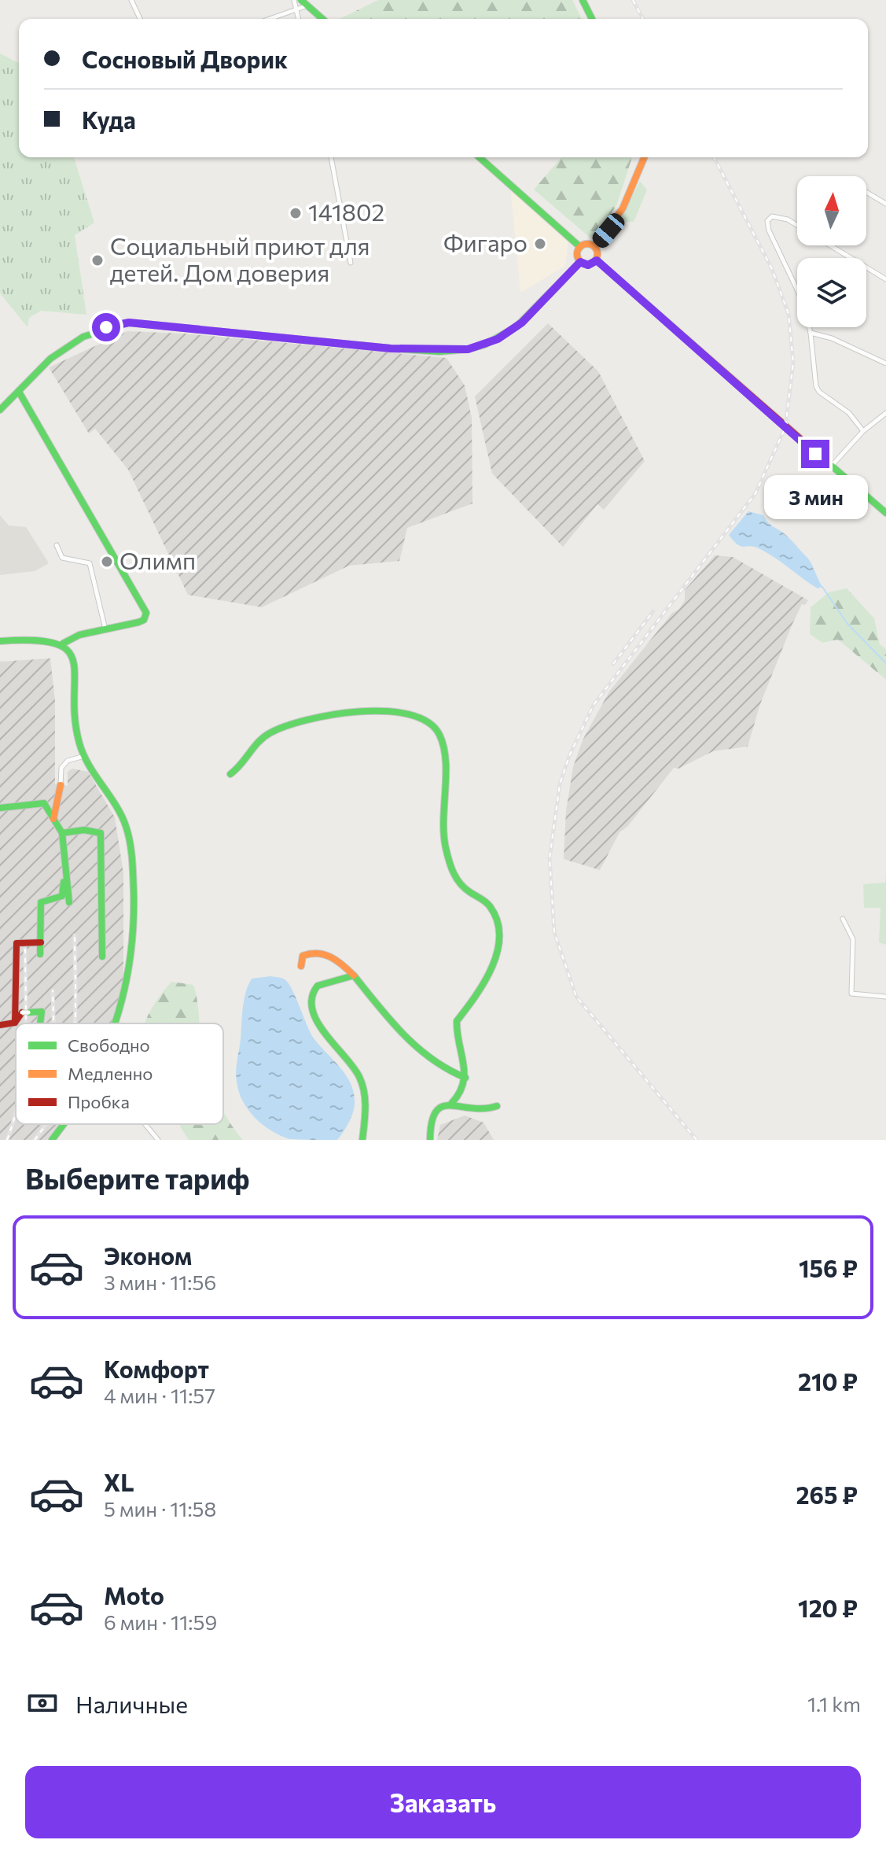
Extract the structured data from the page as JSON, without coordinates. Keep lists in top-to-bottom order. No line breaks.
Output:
{"places":["141802","Фигаро","Социальный приют для детей. Дом доверия","Олимп"],"legend":["Свободно","Медленно","Пробка"],"north":"top","page":{"banner":["Сосновый Дворик","Куда"],"bubble":"3 мин","heading":"Выберите тариф","list":[{"name":"Эконом","note":"3 мин · 11:56","value":"156 ₽"},{"name":"Комфорт","note":"4 мин · 11:57","value":"210 ₽"},{"name":"XL","note":"5 мин · 11:58","value":"265 ₽"},{"name":"Moto","note":"6 мин · 11:59","value":"120 ₽"}],"pay":["Наличные","1.1 km"],"buttons":"Заказать"}}
